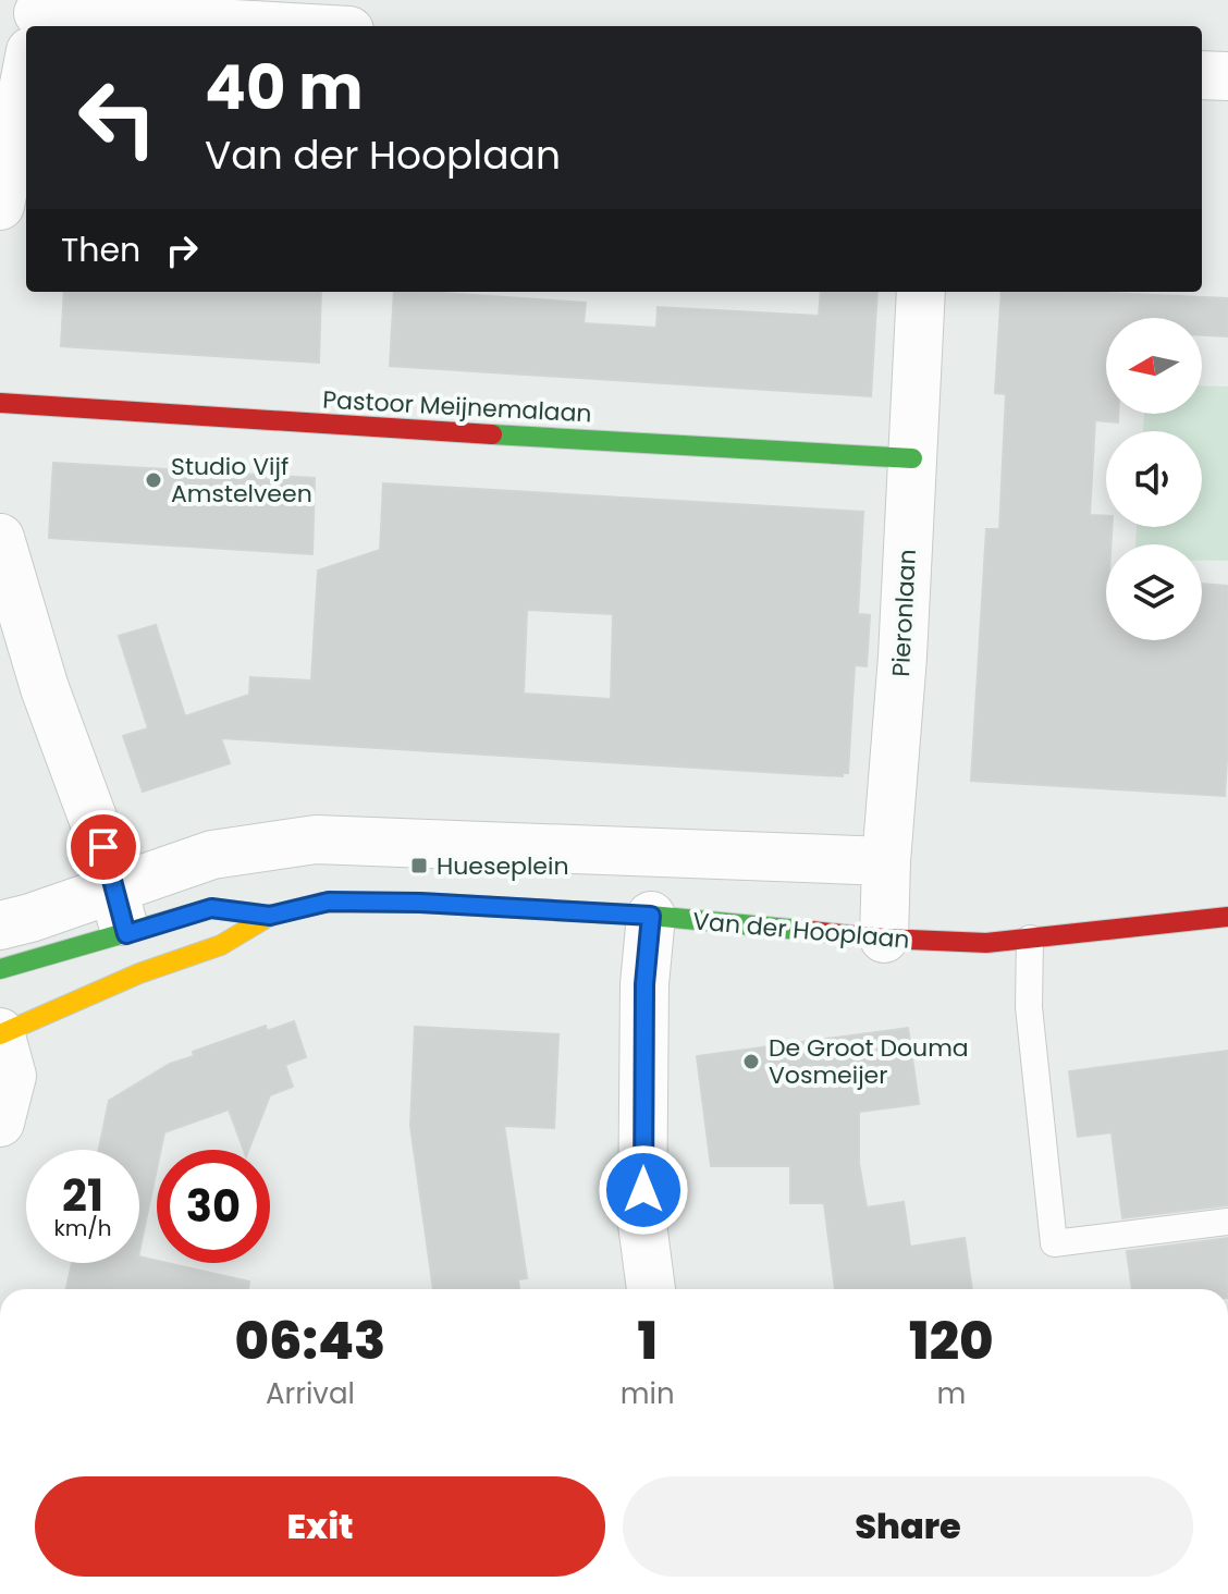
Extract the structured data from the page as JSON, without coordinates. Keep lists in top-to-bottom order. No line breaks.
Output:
{"streets":{"street":["Pastoor Meijnemalaan","Pieronlaan","Van der Hooplaan"]},"crossings":[["Pastoor Meijnemalaan","Pieronlaan"],["Pieronlaan","Van der Hooplaan"]],"places":{"other":["Studio Vijf Amstelveen","De Groot Douma Vosmeijer"],"transit":["Hueseplein"]},"north":"left","page":{"turn":["40 m","Van der Hooplaan"],"then":"Then","speed":"21 km/h","limit":"30","eta":["06:43","Arrival","1","min","120","m"],"buttons":["Exit","Share"]}}
